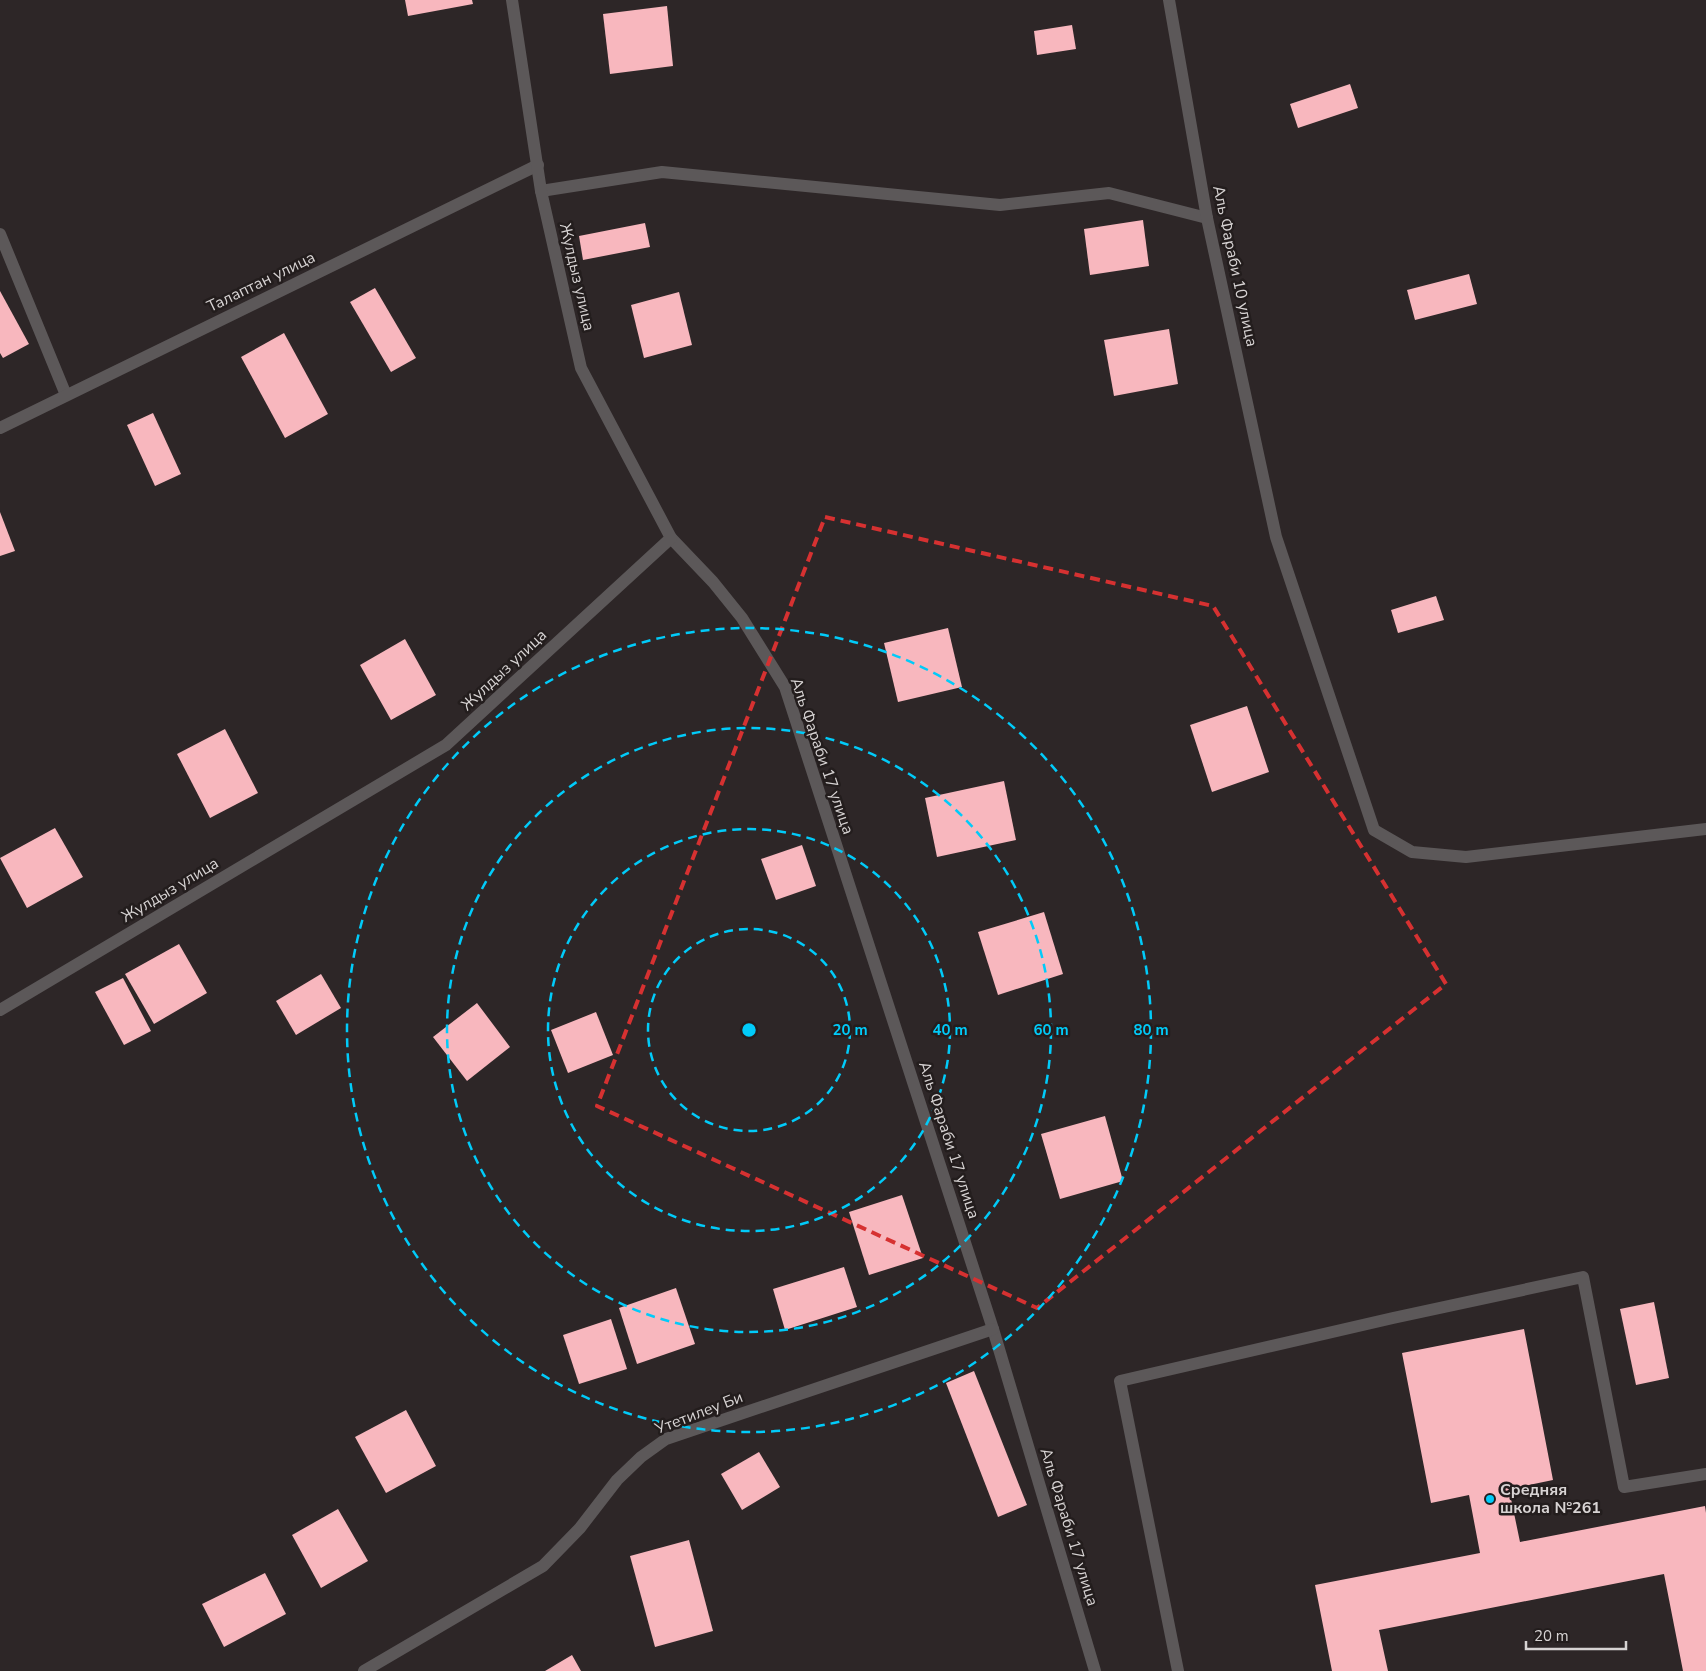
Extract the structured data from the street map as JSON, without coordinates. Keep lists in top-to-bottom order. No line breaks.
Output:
{"streets":{"street":["Аль Фараби 10 улица","Жулдыз улица","Талаптан улица","Аль Фараби 17 улица","Утетилеу Би"]},"crossings":[["Жулдыз улица","Талаптан улица"],["Жулдыз улица","Аль Фараби 17 улица"],["Аль Фараби 17 улица","Утетилеу Би"]],"places":["Средняя школа №261"],"scale_bar":"20 m","rings":["20 m","40 m","60 m","80 m"]}
